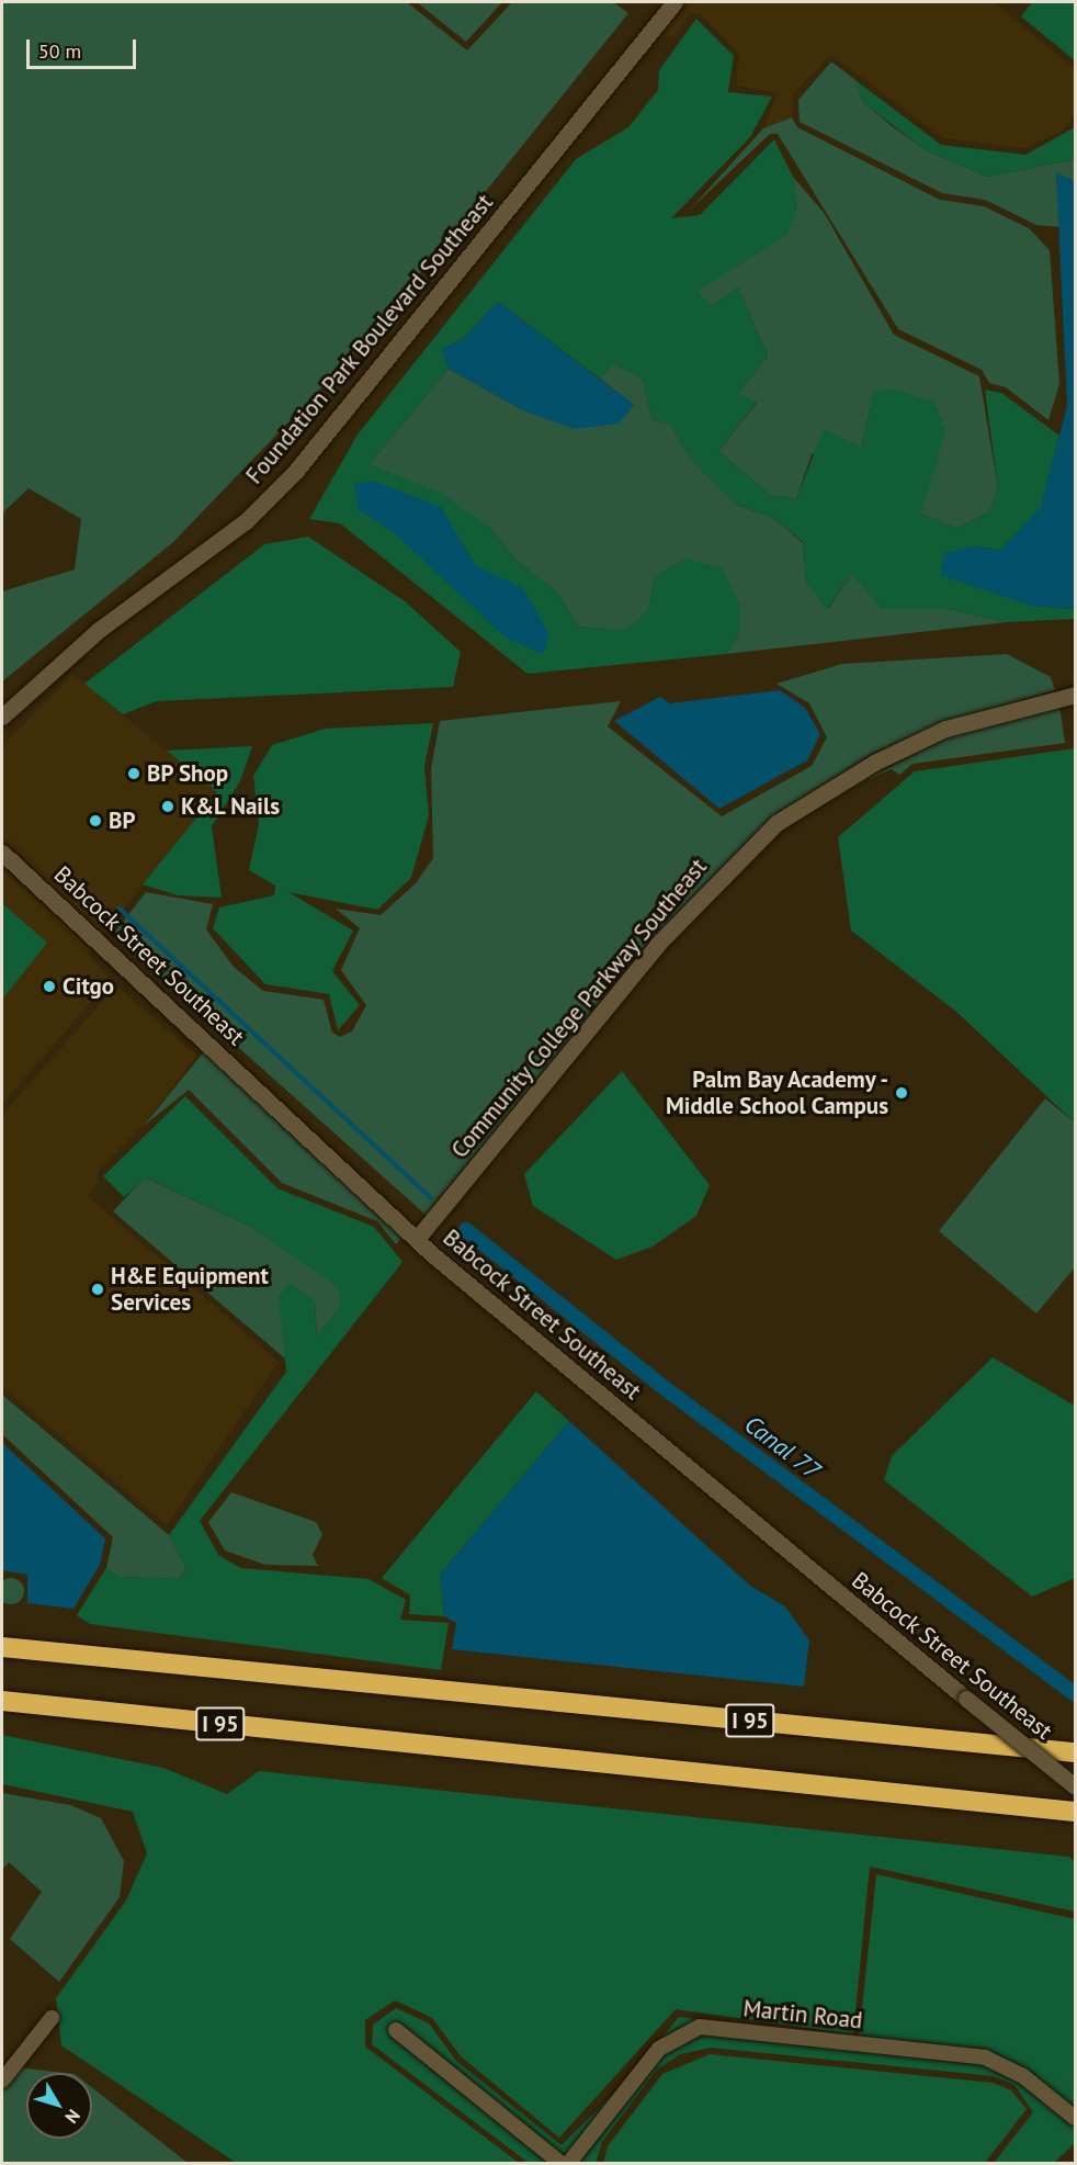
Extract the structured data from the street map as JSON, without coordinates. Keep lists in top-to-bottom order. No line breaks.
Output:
{"streets":{"highway":["I 95"],"street":["Foundation Park Boulevard Southeast","Babcock Street Southeast","Community College Parkway Southeast","Martin Road"]},"crossings":[["Babcock Street Southeast","Community College Parkway Southeast"]],"water":["Canal 77"],"places":["BP Shop","K&L Nails","BP","Citgo","Palm Bay Academy - Middle School Campus","H&E Equipment Services"],"scale_bar":"50 m","north":"bottom right"}
